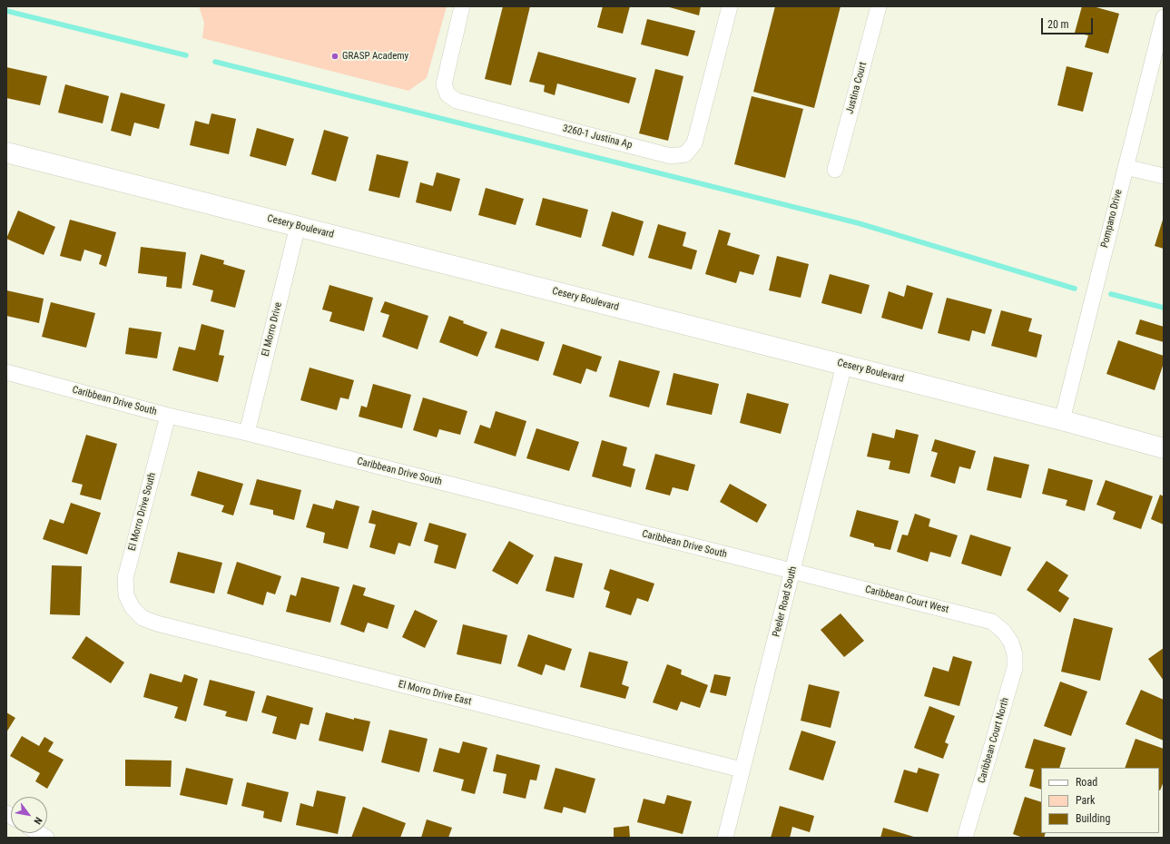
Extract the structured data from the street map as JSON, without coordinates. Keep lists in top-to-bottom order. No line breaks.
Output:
{"streets":{"main road":["Cesery Boulevard"],"street":["Justina Court","3260-1 Justina Ap","Pompano Drive","El Morro Drive","Caribbean Drive South","El Morro Drive South","Caribbean Court West","Peeler Road South","El Morro Drive East","Caribbean Court North"]},"crossings":[["Pompano Drive","Cesery Boulevard"],["Cesery Boulevard","El Morro Drive"],["Cesery Boulevard","Peeler Road South"],["El Morro Drive","Caribbean Drive South"],["Caribbean Drive South","El Morro Drive South"],["Caribbean Drive South","Caribbean Court West"],["Caribbean Drive South","Peeler Road South"],["El Morro Drive South","El Morro Drive East"],["Caribbean Court West","Peeler Road South"],["Caribbean Court West","Caribbean Court North"],["Peeler Road South","El Morro Drive East"]],"places":["GRASP Academy"],"legend":["Road","Park","Building"],"scale_bar":"20 m","north":"bottom right"}
